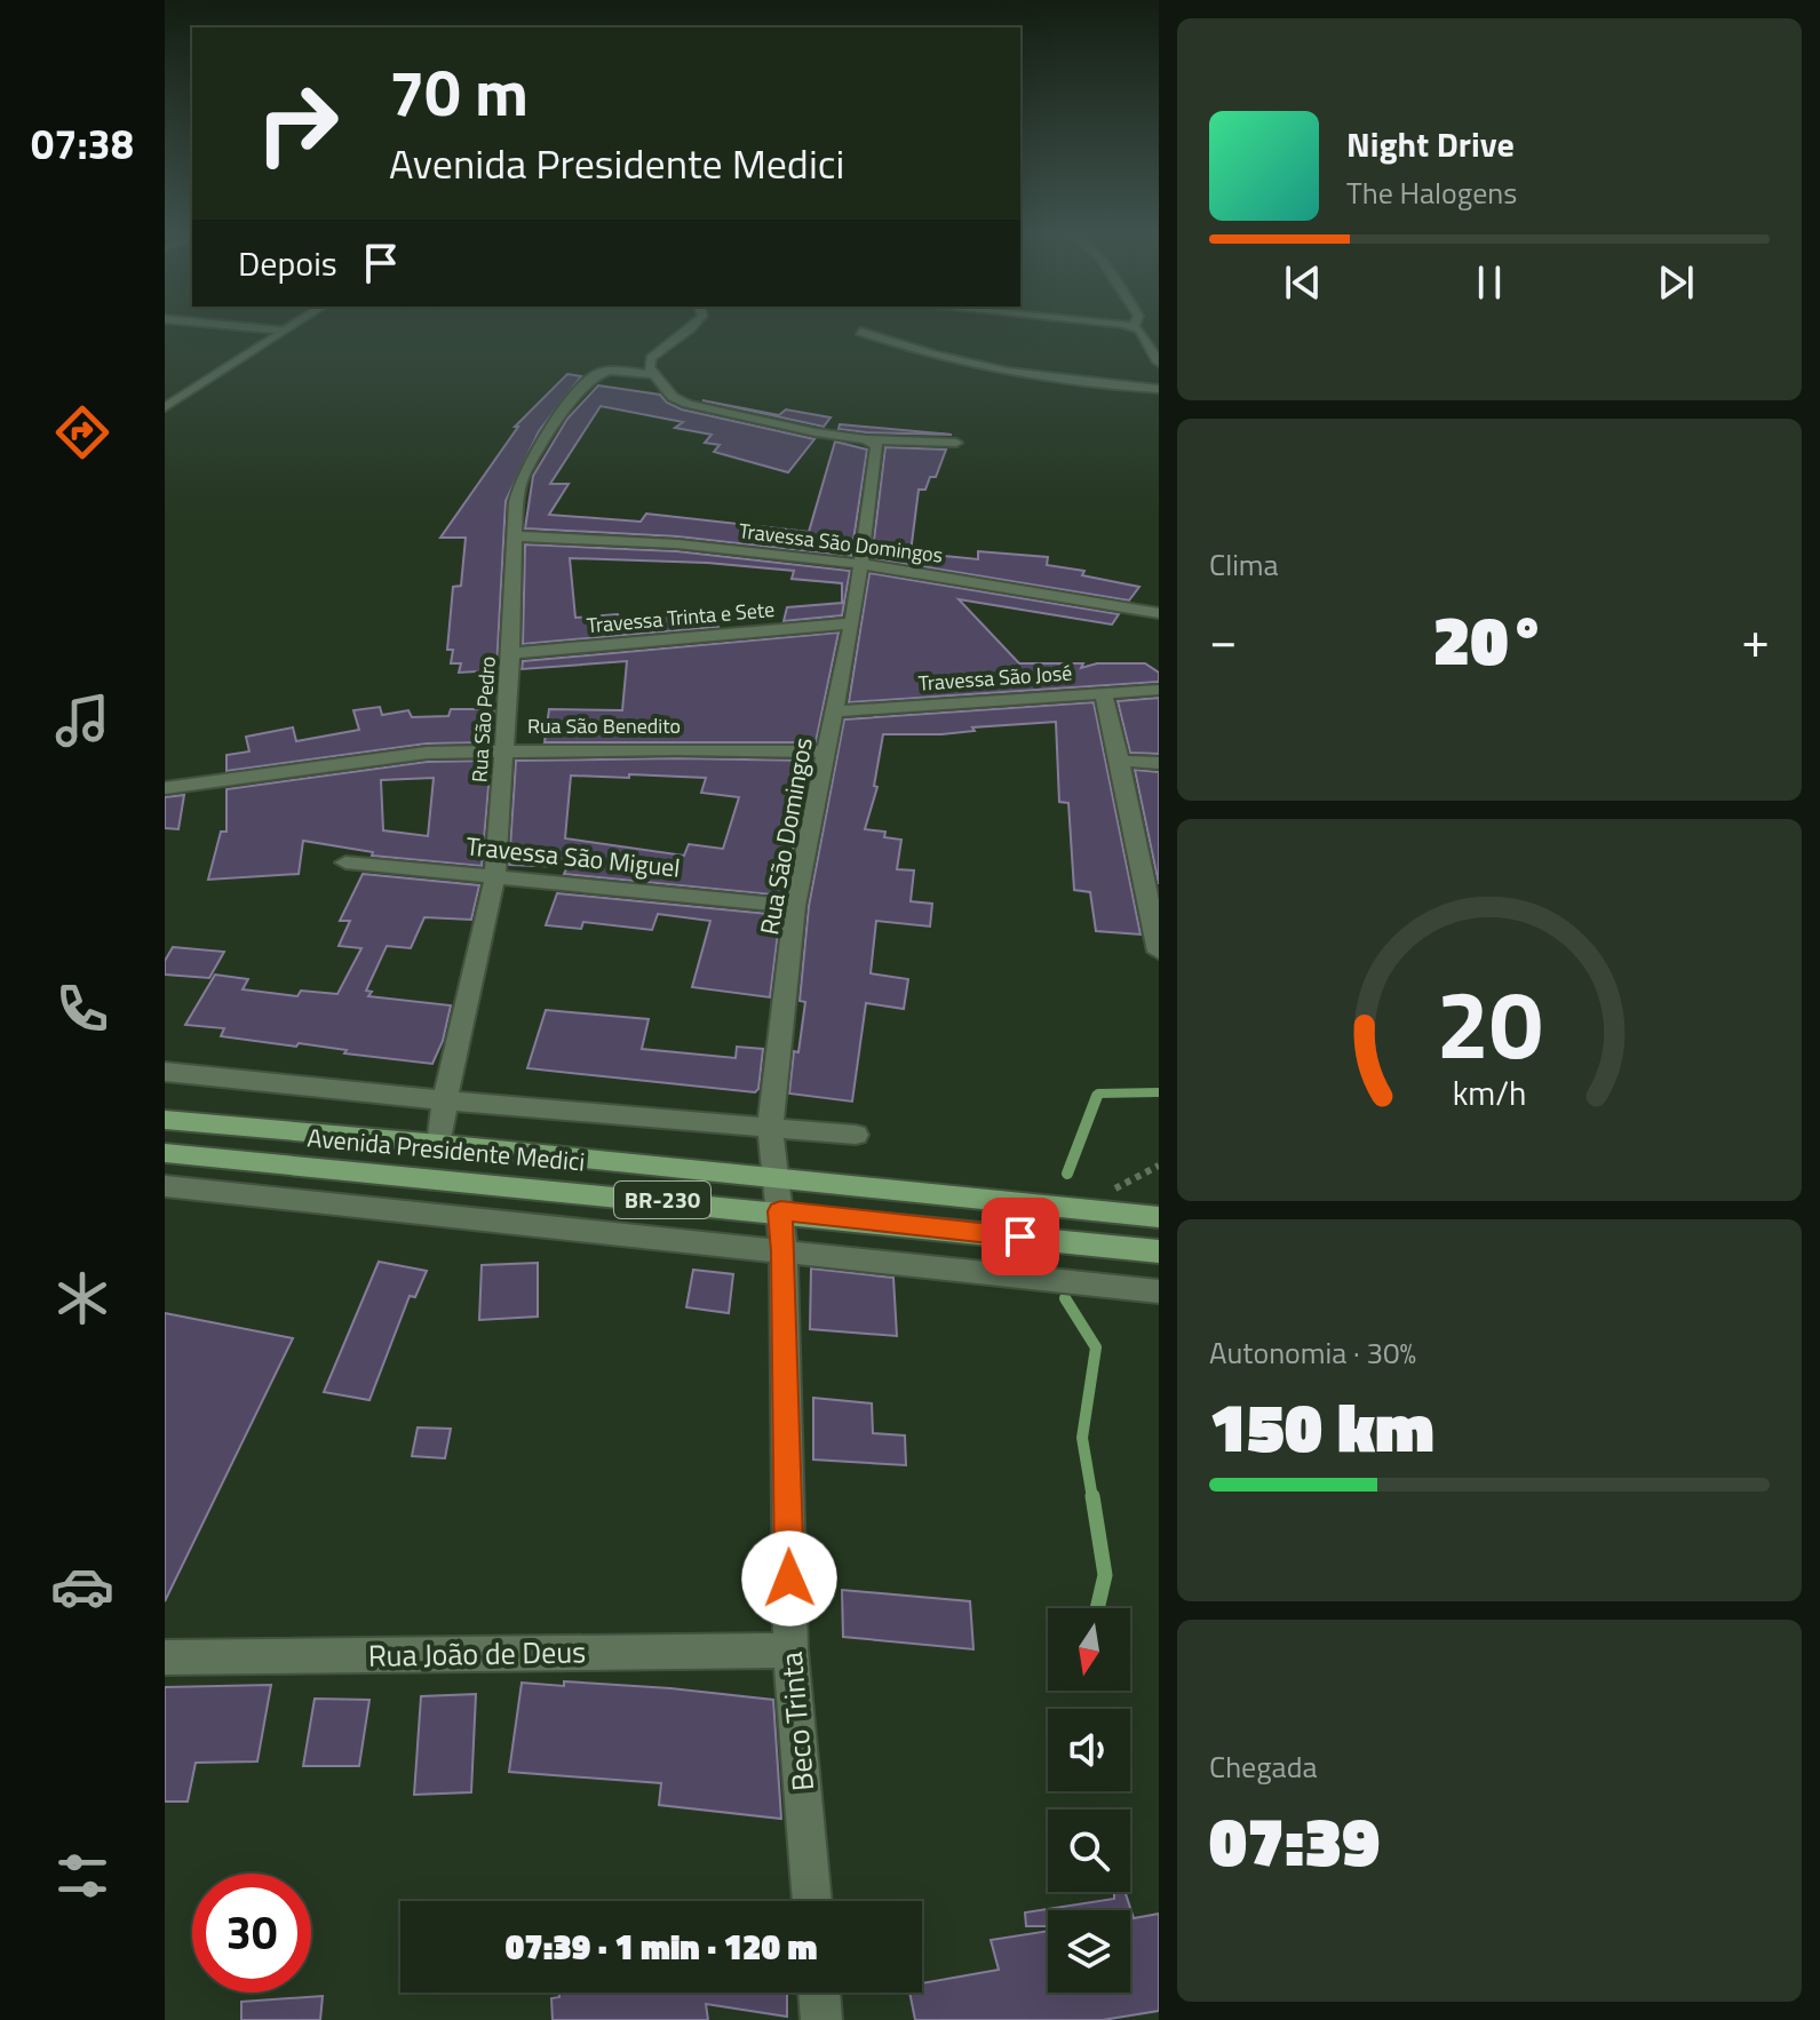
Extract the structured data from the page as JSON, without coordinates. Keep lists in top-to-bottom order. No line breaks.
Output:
{"streets":{"main road":["Avenida Presidente Medici","BR-230"],"street":["Travessa São Domingos","Travessa Trinta e Sete","Travessa São José","Rua São Pedro","Rua São Benedito","Rua São Domingos","Travessa São Miguel","Rua João de Deus","Beco Trinta"]},"crossings":[["Travessa São Domingos","Rua São Pedro"],["Travessa São Domingos","Rua São Domingos"],["Travessa Trinta e Sete","Rua São Pedro"],["Travessa Trinta e Sete","Rua São Domingos"],["Travessa São José","Rua São Domingos"],["Rua São Pedro","Rua São Benedito"],["Rua São Pedro","Travessa São Miguel"],["Rua São Pedro","Avenida Presidente Medici"],["Rua São Benedito","Rua São Domingos"],["Rua São Domingos","Travessa São Miguel"],["Rua São Domingos","Avenida Presidente Medici"],["Rua São Domingos","Beco Trinta"],["Rua João de Deus","Beco Trinta"]],"north":"bottom","page":{"tabs":"07:38","turn":["70 m","Avenida Presidente Medici"],"song":["Night Drive","The Halogens"],"then":"Depois","tile":["Clima",["Autonomia · 30%","150 km"],["Chegada","07:39"]],"heat":["−","20°","+"],"limit":"30","trip":"07:39 · 1 min · 120 m","gauge":["20","km/h"]}}
